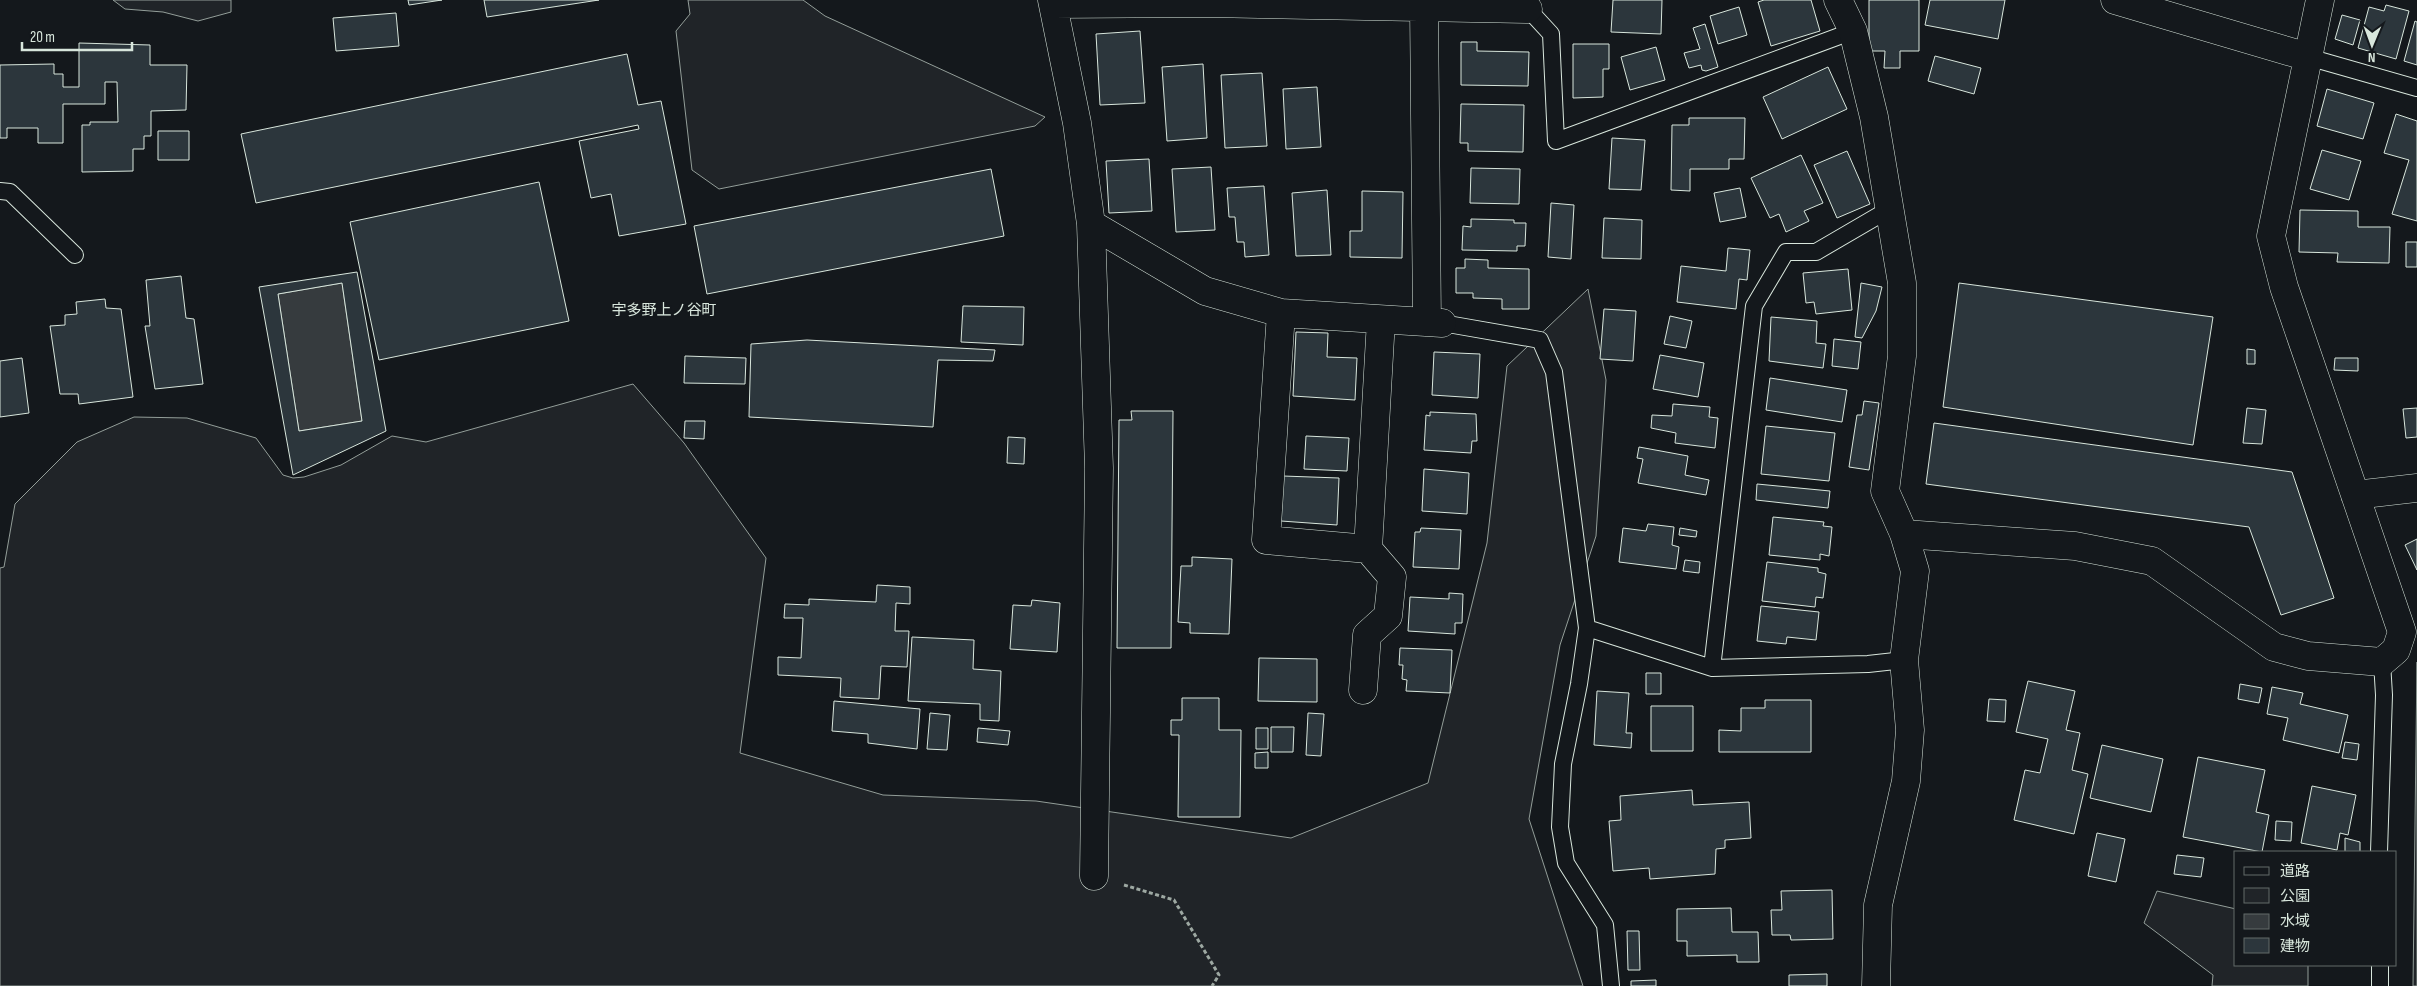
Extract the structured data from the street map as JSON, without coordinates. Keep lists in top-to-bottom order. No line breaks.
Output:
{"districts":["宇多野上ノ谷町"],"legend":["道路","公園","水域","建物"],"scale_bar":"20 m","north":"bottom"}
